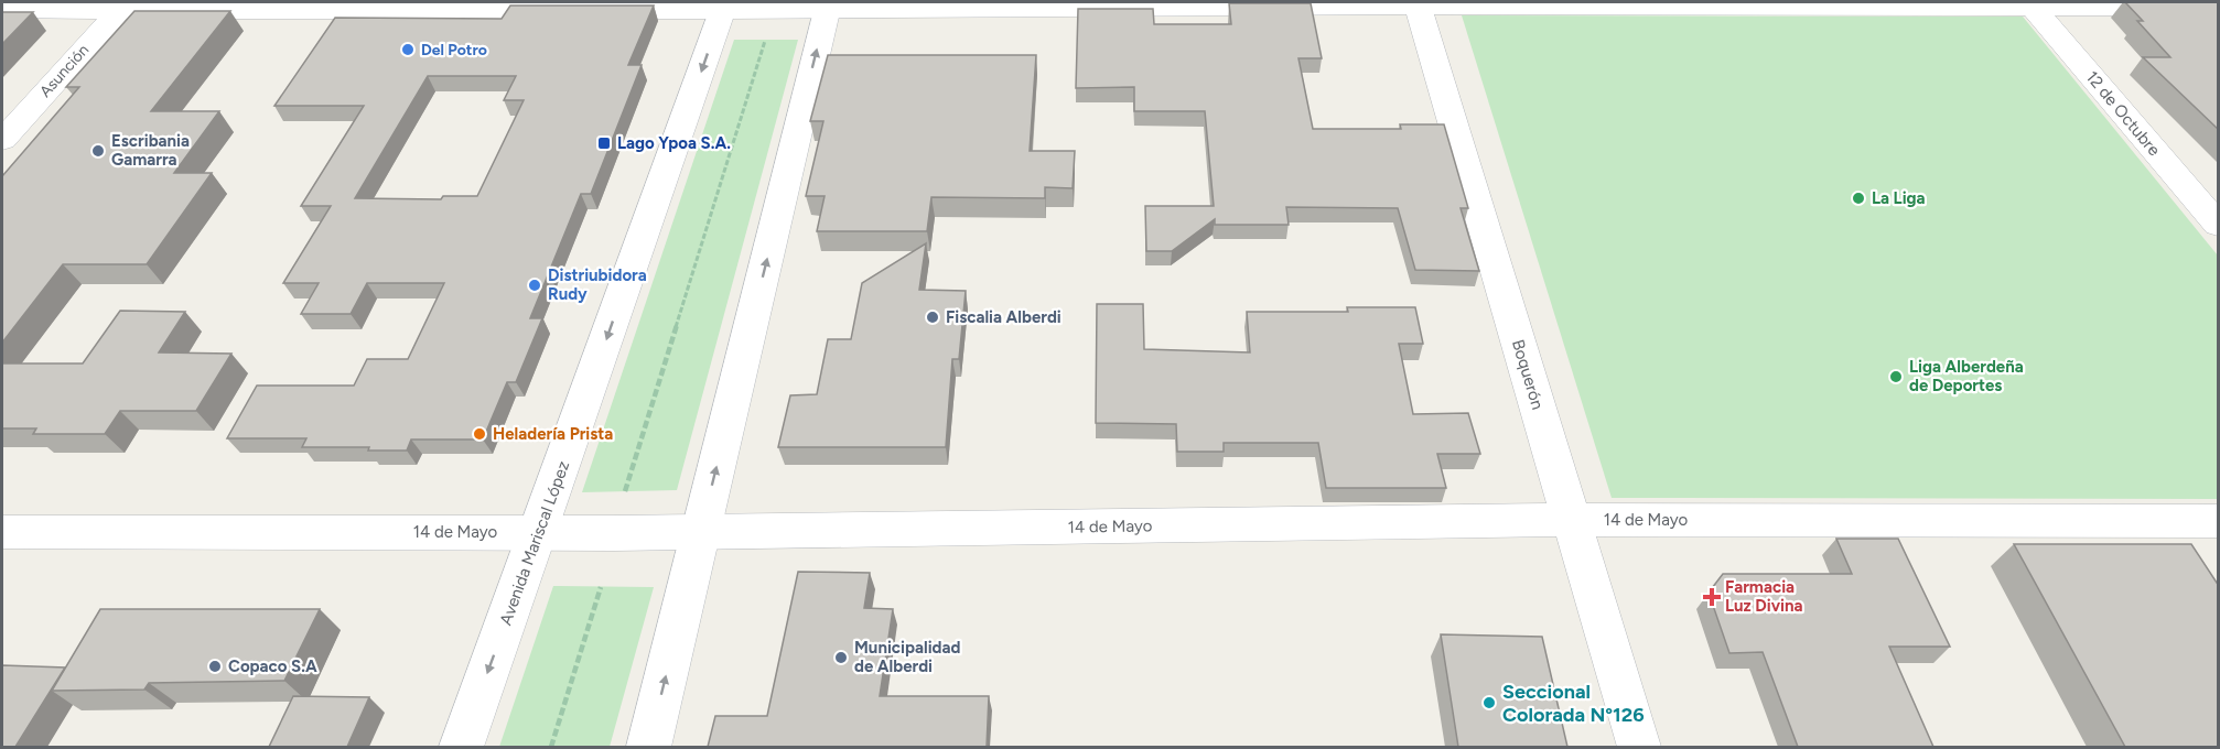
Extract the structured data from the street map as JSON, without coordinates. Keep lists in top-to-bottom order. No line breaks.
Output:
{"streets":{"street":["Asunción","12 de Octubre","Boquerón","14 de Mayo","Avenida Mariscal López"]},"crossings":[["Boquerón","14 de Mayo"],["14 de Mayo","Avenida Mariscal López"]],"places":{"other":["Del Potro","Escribania Gamarra","La Liga","Distriubidora Rudy","Fiscalia Alberdi","Liga Alberdeña de Deportes","Heladería Prista","Municipalidad de Alberdi","Copaco S.A","Seccional Colorada N°126"],"transit":["Lago Ypoa S.A."],"health":["Farmacia Luz Divina"]}}
